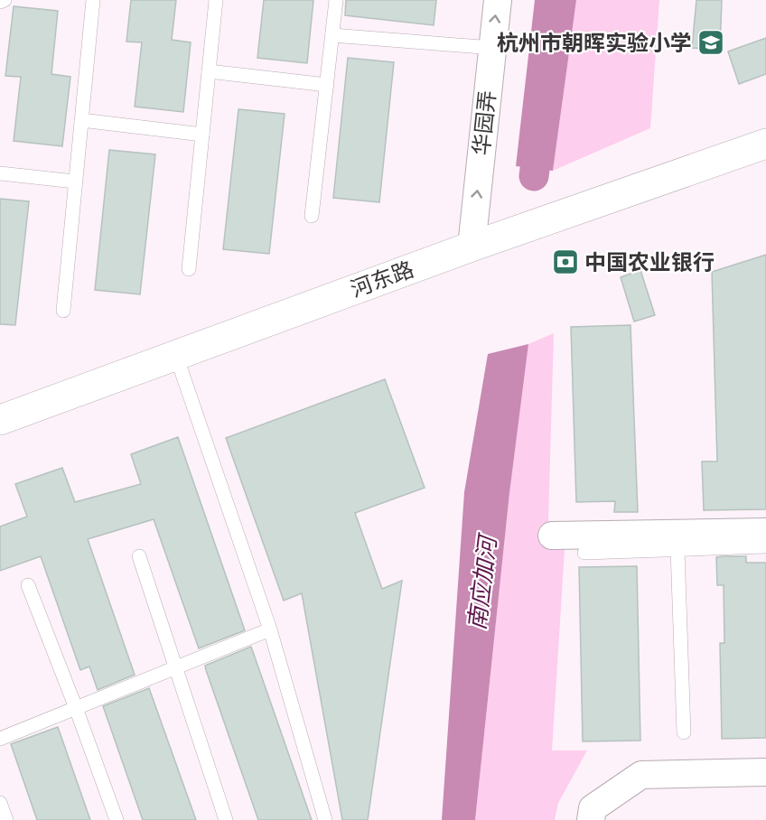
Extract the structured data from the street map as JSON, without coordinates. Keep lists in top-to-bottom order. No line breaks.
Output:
{"streets":{"main road":["河东路"],"street":["华园弄"]},"crossings":[["华园弄","河东路"]],"one_way":["华园弄"],"water":["南应加河"],"places":{"school or university":["杭州市朝晖实验小学"],"bank":["中国农业银行"]}}
